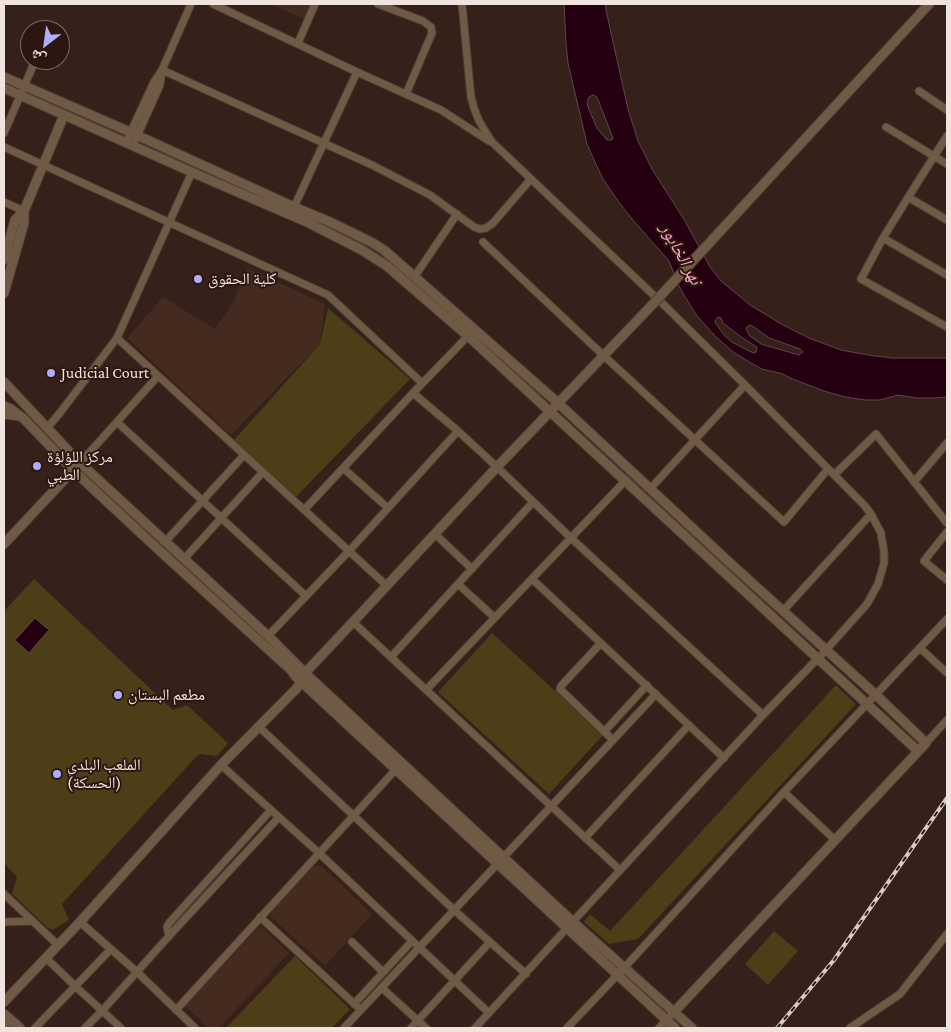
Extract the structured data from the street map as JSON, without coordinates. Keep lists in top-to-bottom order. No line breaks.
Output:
{"water":["نهر الخابور"],"places":["كلية الحقوق","Judicial Court","مركز اللؤلؤة الطبي","مطعم البستان","الملعب البلدي (الحسكة)"],"north":"bottom left"}
